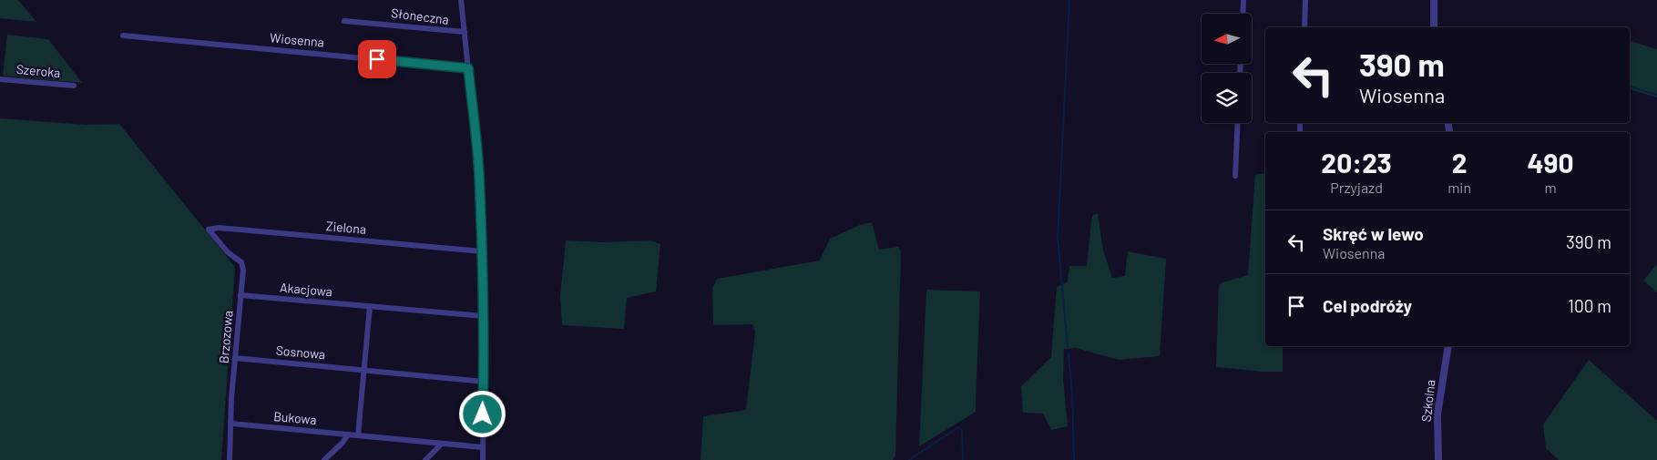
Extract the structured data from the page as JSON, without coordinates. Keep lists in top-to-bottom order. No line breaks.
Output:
{"streets":{"street":["Słoneczna","Wiosenna","Szeroka","Zielona","Akacjowa","Brzozowa","Sosnowa","Szkolna","Bukowa"]},"crossings":[["Zielona","Brzozowa"],["Akacjowa","Brzozowa"],["Brzozowa","Sosnowa"],["Brzozowa","Bukowa"]],"north":"left","page":{"turn":["390 m","Wiosenna"],"eta":["20:23","Przyjazd","2","min","490","m"],"list":[{"name":"Skręć w lewo","note":"Wiosenna","value":"390 m"},{"name":"Cel podróży","value":"100 m"}]}}
